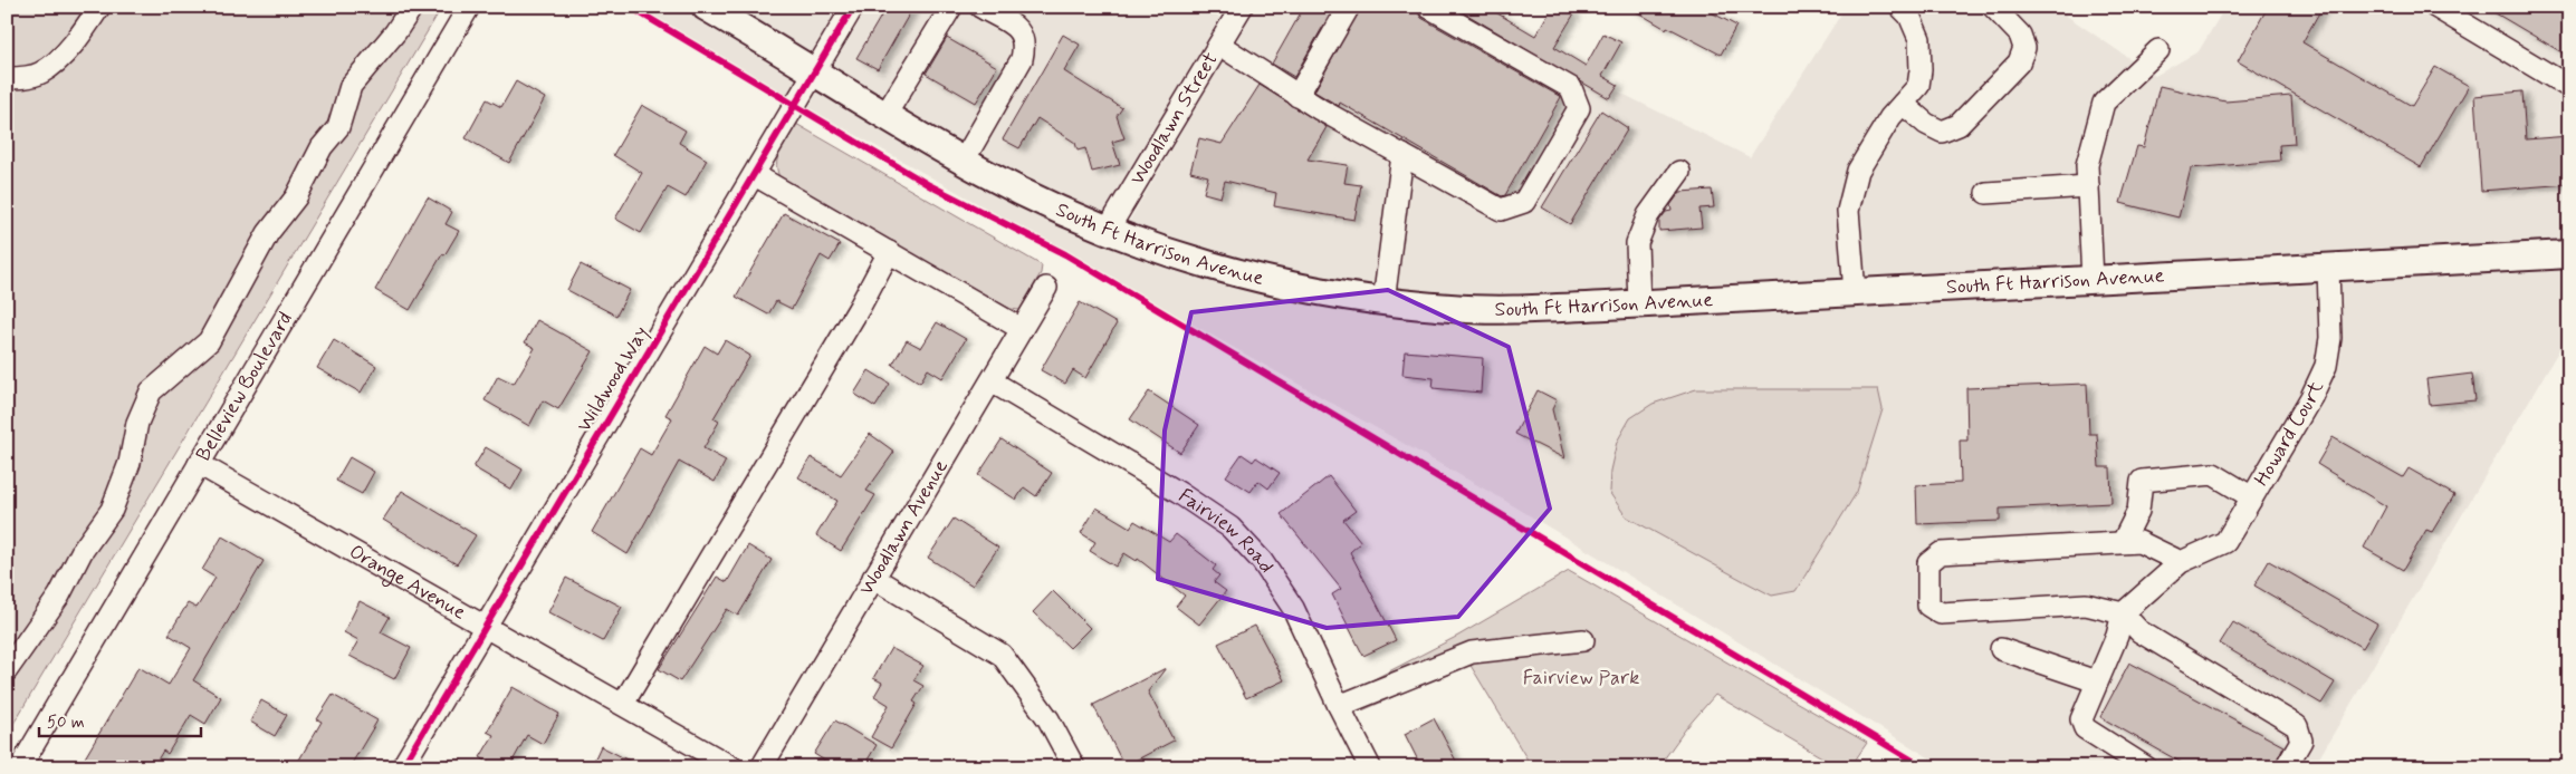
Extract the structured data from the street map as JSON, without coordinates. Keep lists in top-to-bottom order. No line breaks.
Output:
{"streets":{"main road":["South Ft Harrison Avenue"],"street":["Woodlawn Street","Wildwood Way","Belleview Boulevard","Howard Court","Woodlawn Avenue","Fairview Road","Orange Avenue"]},"crossings":[["Woodlawn Street","South Ft Harrison Avenue"],["South Ft Harrison Avenue","Wildwood Way"],["South Ft Harrison Avenue","Howard Court"],["Wildwood Way","Orange Avenue"],["Belleview Boulevard","Orange Avenue"],["Woodlawn Avenue","Fairview Road"]],"parks":["Fairview Park"],"scale_bar":"50 m"}
